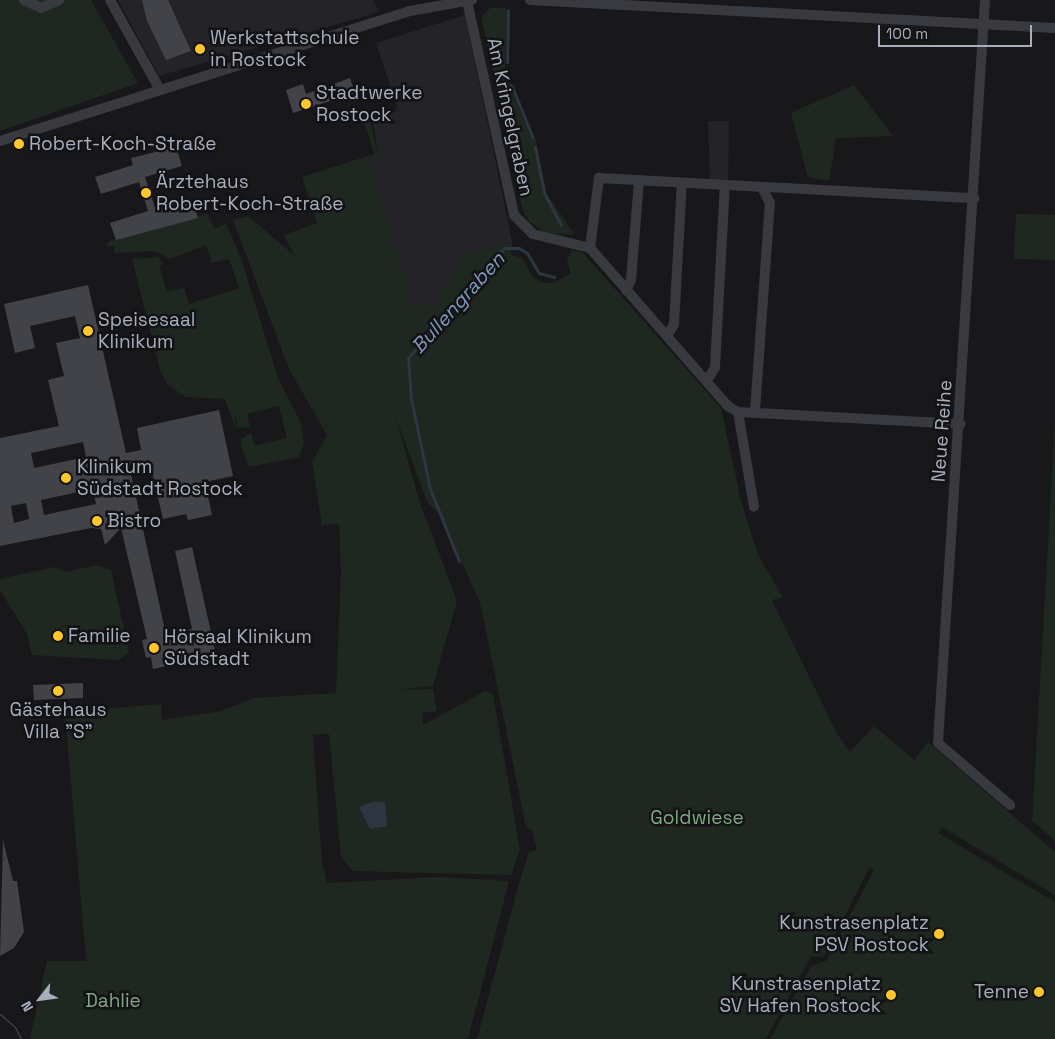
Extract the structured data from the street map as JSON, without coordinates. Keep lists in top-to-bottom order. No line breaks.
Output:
{"streets":{"street":["Am Kringelgraben","Neue Reihe"]},"water":["Bullengraben"],"parks":["Goldwiese","Dahlie"],"places":["Werkstattschule in Rostock","Stadtwerke Rostock","Robert-Koch-Straße","Ärztehaus Robert-Koch-Straße","Speisesaal Klinikum","Klinikum Südstadt Rostock","Bistro","Familie","Hörsaal Klinikum Südstadt","Gästehaus Villa \"S\"","Kunstrasenplatz PSV Rostock","Tenne","Kunstrasenplatz SV Hafen Rostock"],"scale_bar":"100 m","north":"bottom left"}
